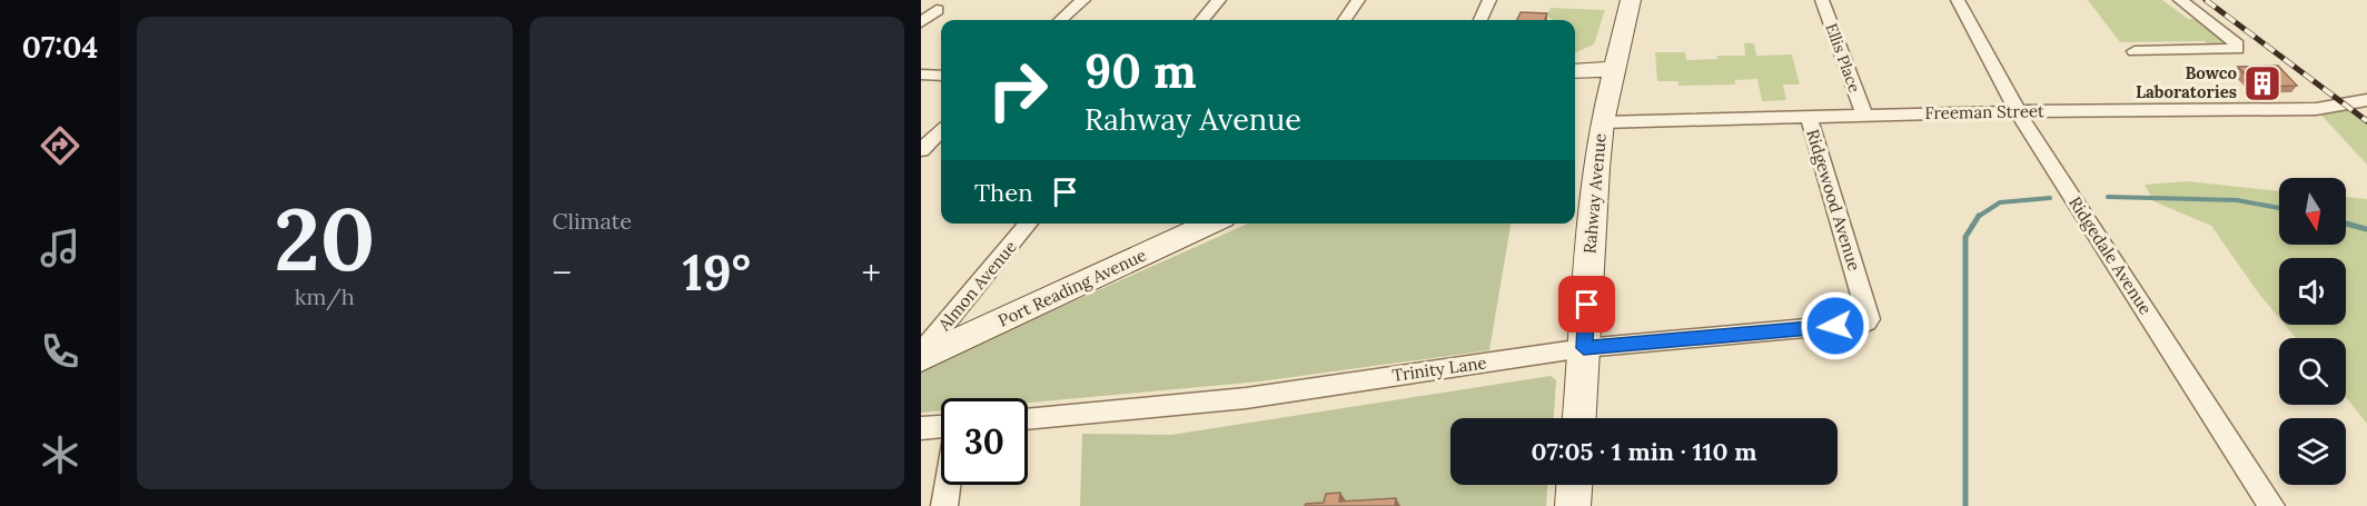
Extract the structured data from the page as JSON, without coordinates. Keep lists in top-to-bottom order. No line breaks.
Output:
{"streets":{"street":["Ellis Place","Freeman Street","Rahway Avenue","Ridgewood Avenue","Ridgedale Avenue","Almon Avenue","Port Reading Avenue","Trinity Lane"]},"crossings":[["Ellis Place","Freeman Street"],["Freeman Street","Rahway Avenue"],["Freeman Street","Ridgewood Avenue"],["Freeman Street","Ridgedale Avenue"],["Rahway Avenue","Trinity Lane"],["Ridgewood Avenue","Trinity Lane"]],"places":{"building":["Bowco Laboratories"]},"north":"bottom","page":{"tabs":"07:04","tile":[["20","km/h"],"Climate"],"turn":["90 m","Rahway Avenue"],"then":"Then","heat":["−","19°","+"],"limit":"30","trip":"07:05 · 1 min · 110 m"}}
